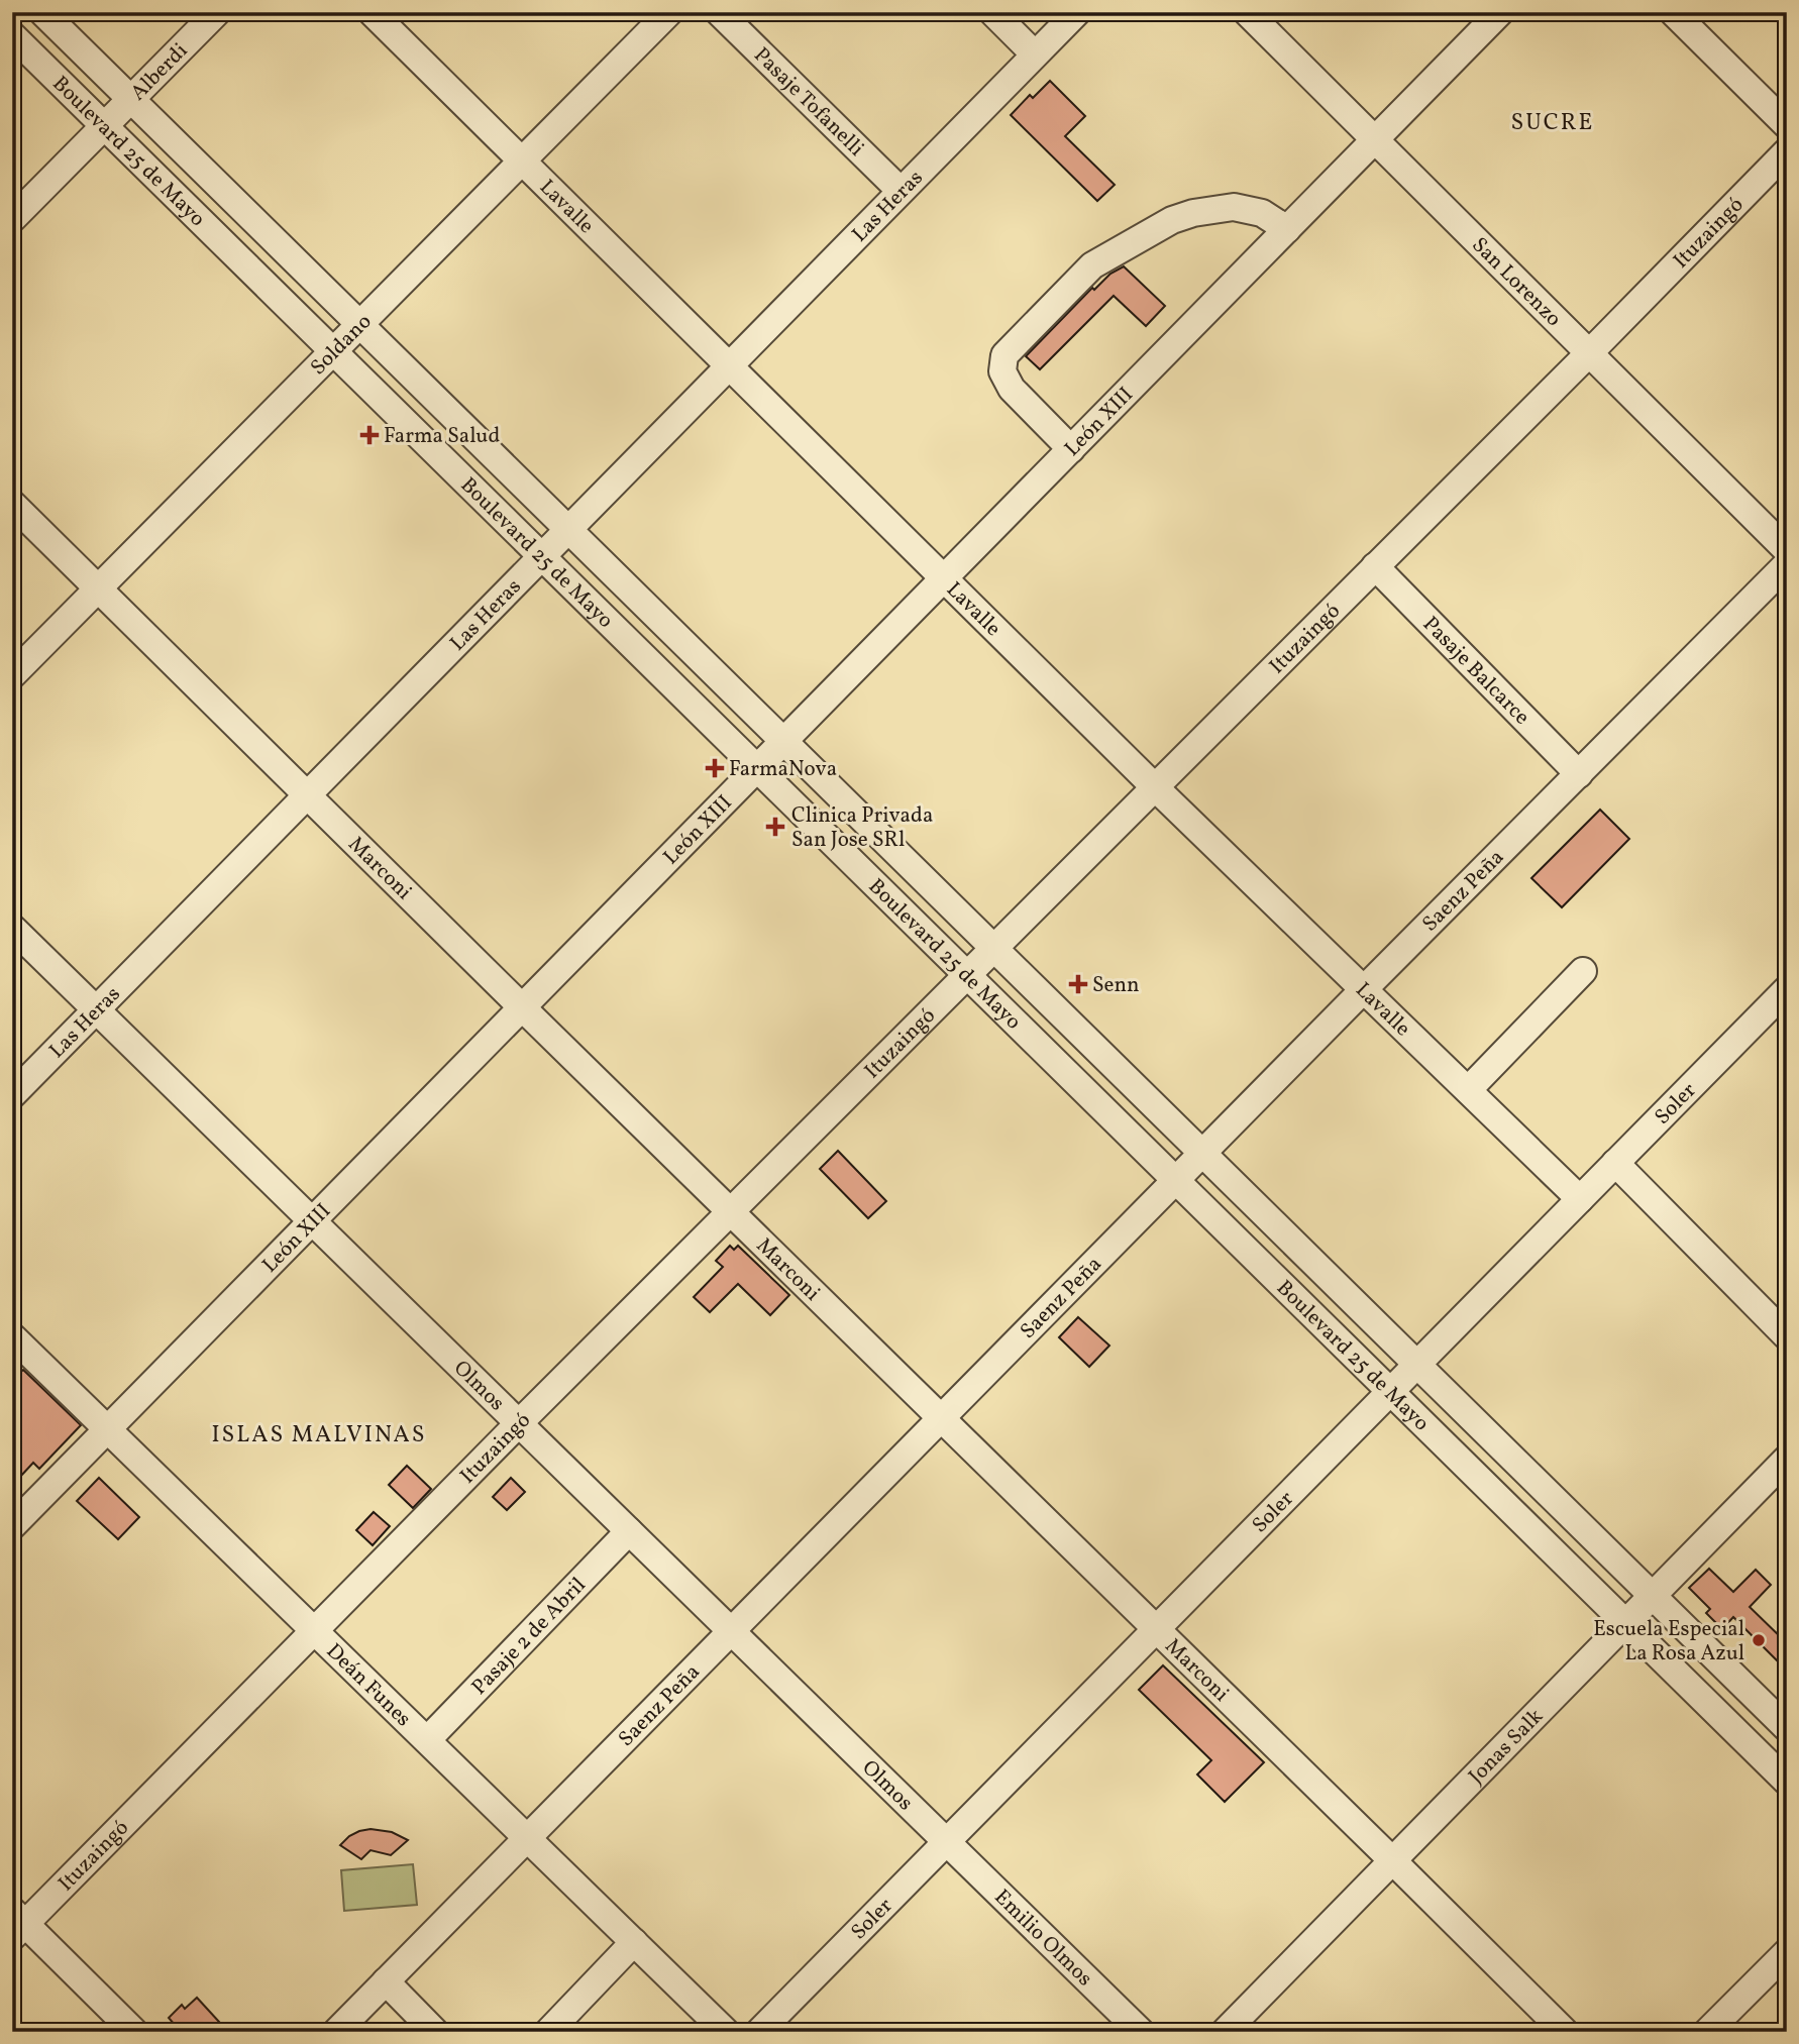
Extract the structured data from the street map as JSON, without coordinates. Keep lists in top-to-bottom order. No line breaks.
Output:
{"streets":{"street":["Alberdi","Pasaje Tofanelli","Boulevard 25 de Mayo","Lavalle","Las Heras","Ituzaingó","San Lorenzo","Soldano","León XIII","Pasaje Balcarce","Marconi","Saenz Peña","Soler","Olmos","Pasaje 2 de Abril","Deán Funes","Jonas Salk","Emilio Olmos"]},"crossings":[["Alberdi","Boulevard 25 de Mayo"],["Pasaje Tofanelli","Las Heras"],["Boulevard 25 de Mayo","Las Heras"],["Boulevard 25 de Mayo","Ituzaingó"],["Boulevard 25 de Mayo","Soldano"],["Boulevard 25 de Mayo","León XIII"],["Boulevard 25 de Mayo","Saenz Peña"],["Boulevard 25 de Mayo","Soler"],["Boulevard 25 de Mayo","Jonas Salk"],["Lavalle","Las Heras"],["Lavalle","Ituzaingó"],["Lavalle","Soldano"],["Lavalle","León XIII"],["Lavalle","Saenz Peña"],["Lavalle","Soler"],["Las Heras","Marconi"],["Las Heras","Olmos"],["Ituzaingó","San Lorenzo"],["Ituzaingó","Pasaje Balcarce"],["Ituzaingó","Marconi"],["Ituzaingó","Olmos"],["Ituzaingó","Deán Funes"],["San Lorenzo","León XIII"],["Soldano","Marconi"],["León XIII","Marconi"],["León XIII","Olmos"],["León XIII","Deán Funes"],["Pasaje Balcarce","Saenz Peña"],["Marconi","Saenz Peña"],["Marconi","Soler"],["Marconi","Jonas Salk"],["Saenz Peña","Olmos"],["Saenz Peña","Deán Funes"],["Soler","Olmos"],["Soler","Emilio Olmos"],["Olmos","Pasaje 2 de Abril"],["Olmos","Emilio Olmos"],["Pasaje 2 de Abril","Deán Funes"]],"districts":["SUCRE","ISLAS MALVINAS"],"places":{"health":["Farma Salud","FarmaNova","Clinica Privada San Jose SRl","Senn"],"other":["Escuela Especial La Rosa Azul"]}}
